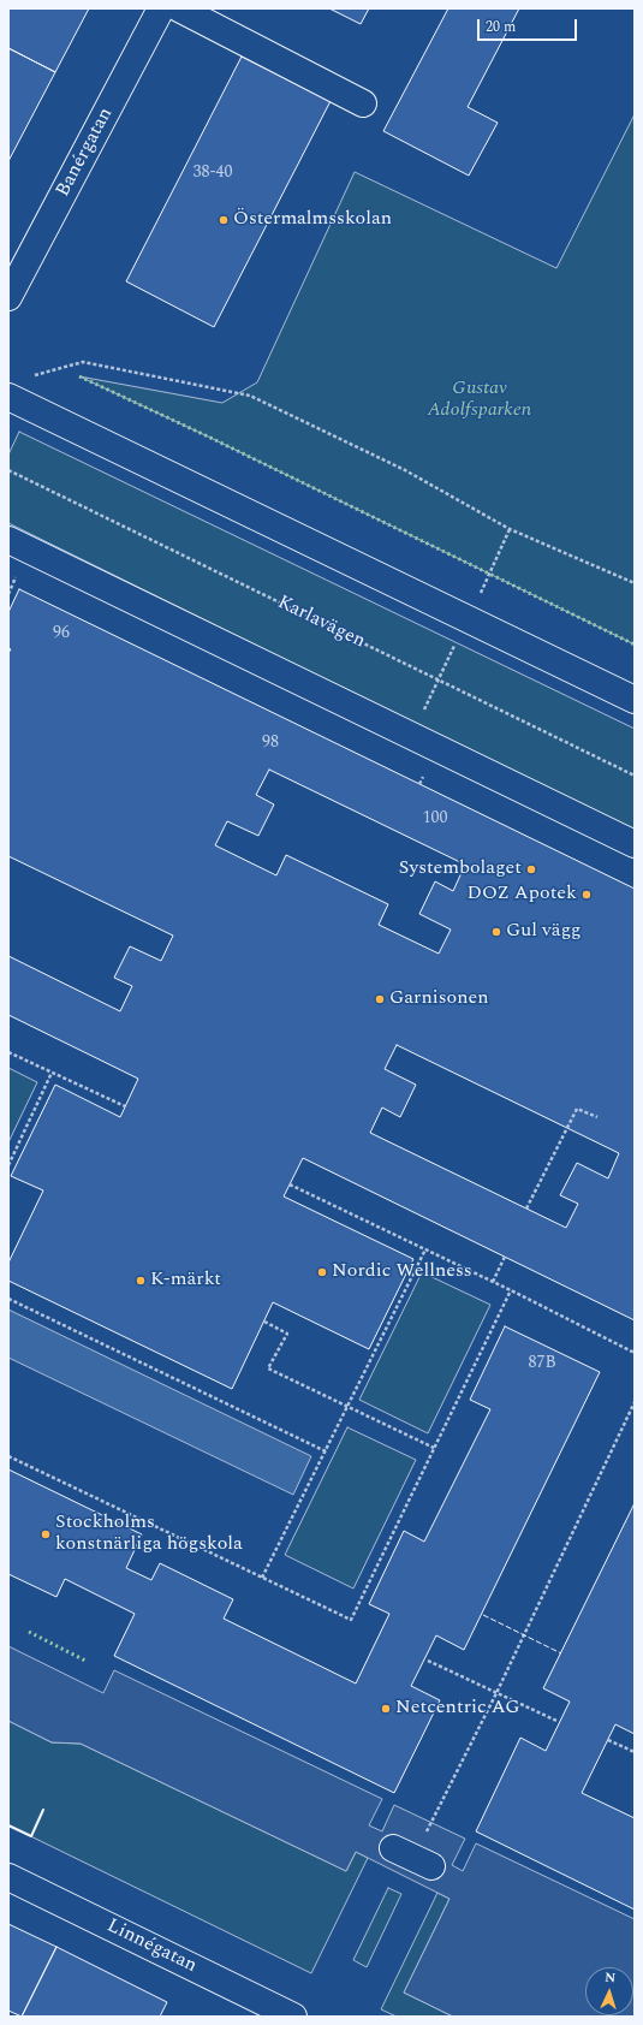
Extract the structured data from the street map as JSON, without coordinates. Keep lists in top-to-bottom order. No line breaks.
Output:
{"streets":{"street":["Banérgatan","Linnégatan"],"path":["Karlavägen"]},"parks":["Gustav Adolfsparken"],"places":["Östermalmsskolan","Systembolaget","DOZ Apotek","Gul vägg","Garnisonen","Nordic Wellness","K-märkt","Stockholms konstnärliga högskola","Netcentric AG"],"house_numbers":["38-40","96","98","100","87B"],"scale_bar":"20 m","north":"top"}
